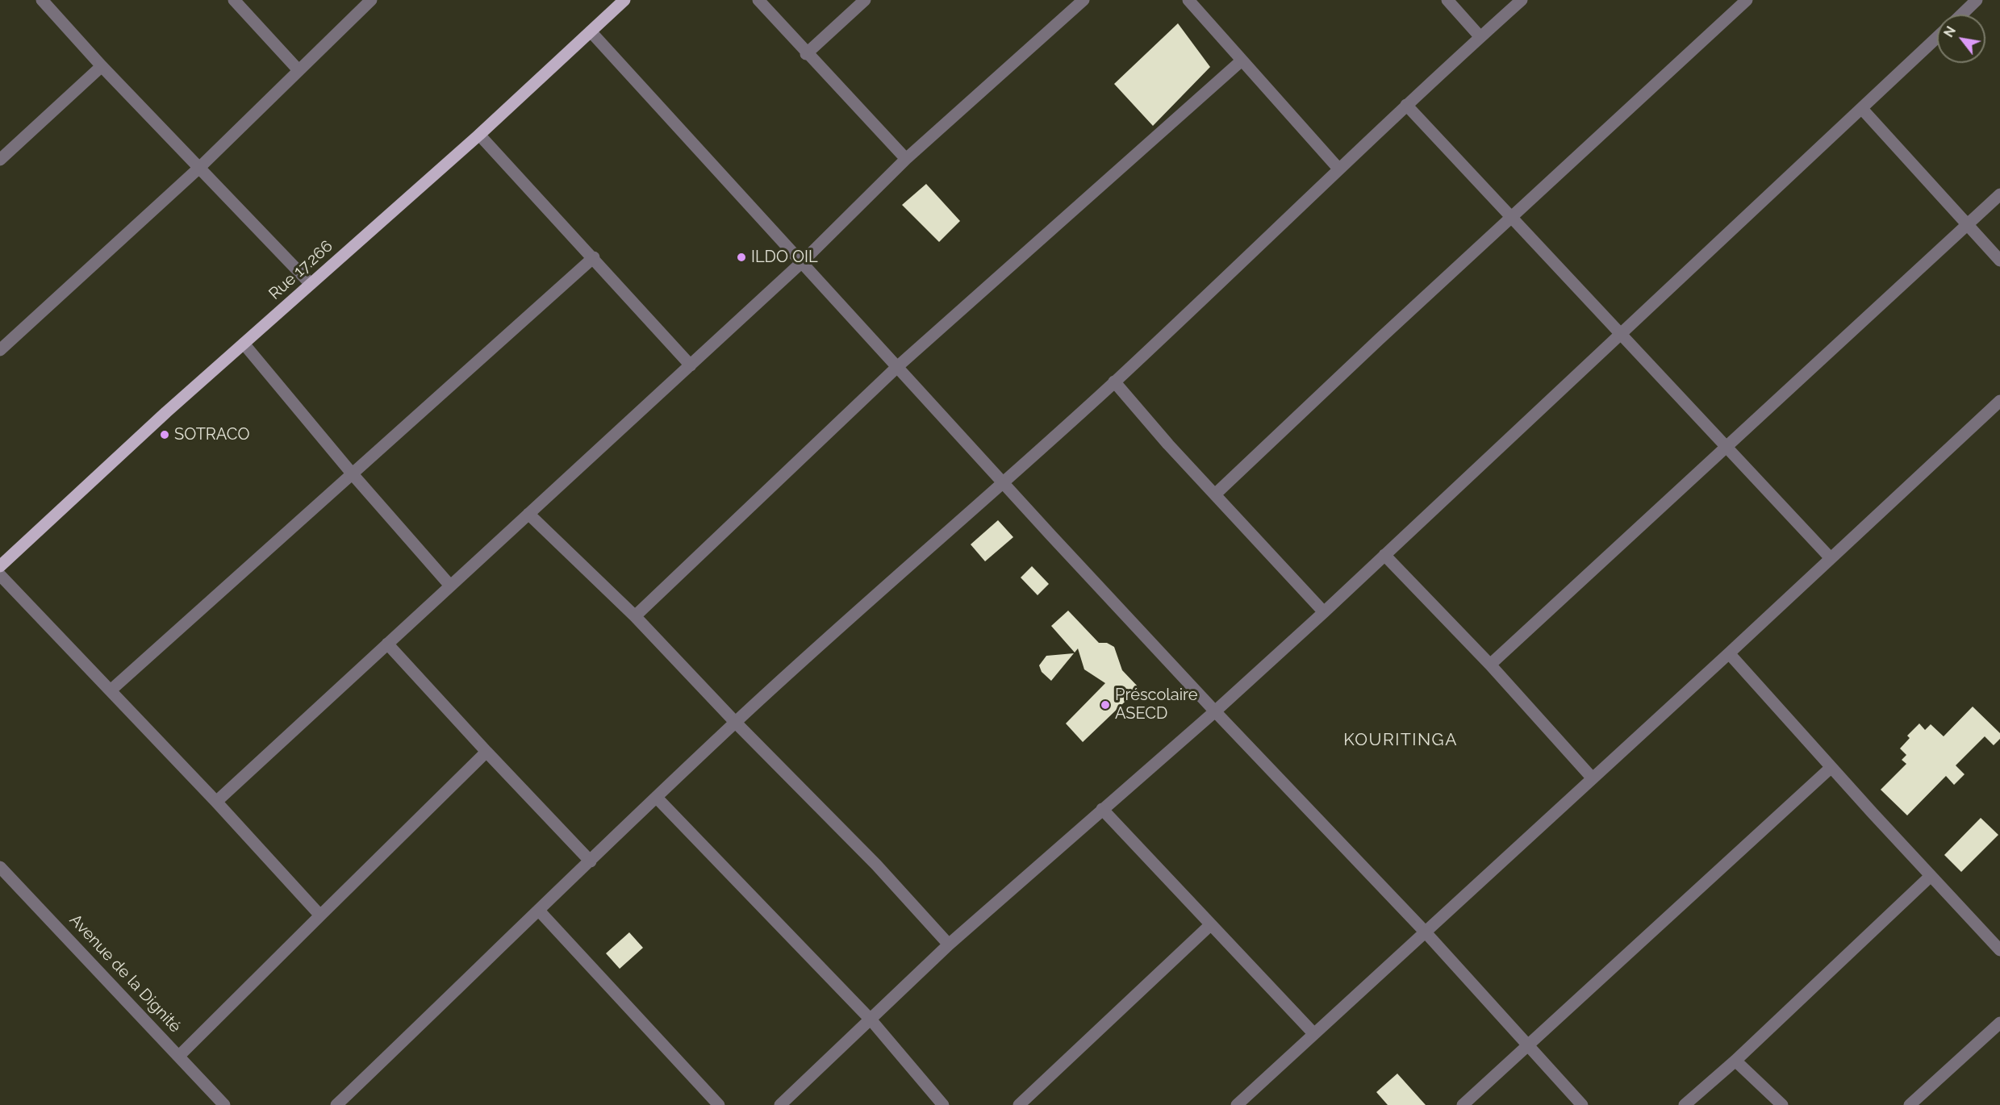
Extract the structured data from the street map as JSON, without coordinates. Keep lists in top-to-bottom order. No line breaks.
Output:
{"streets":{"main road":["Rue 17.266"],"street":["Avenue de la Dignité"]},"districts":["KOURITINGA"],"places":["ILDO OIL","SOTRACO","Préscolaire ASECD"],"north":"top left"}
